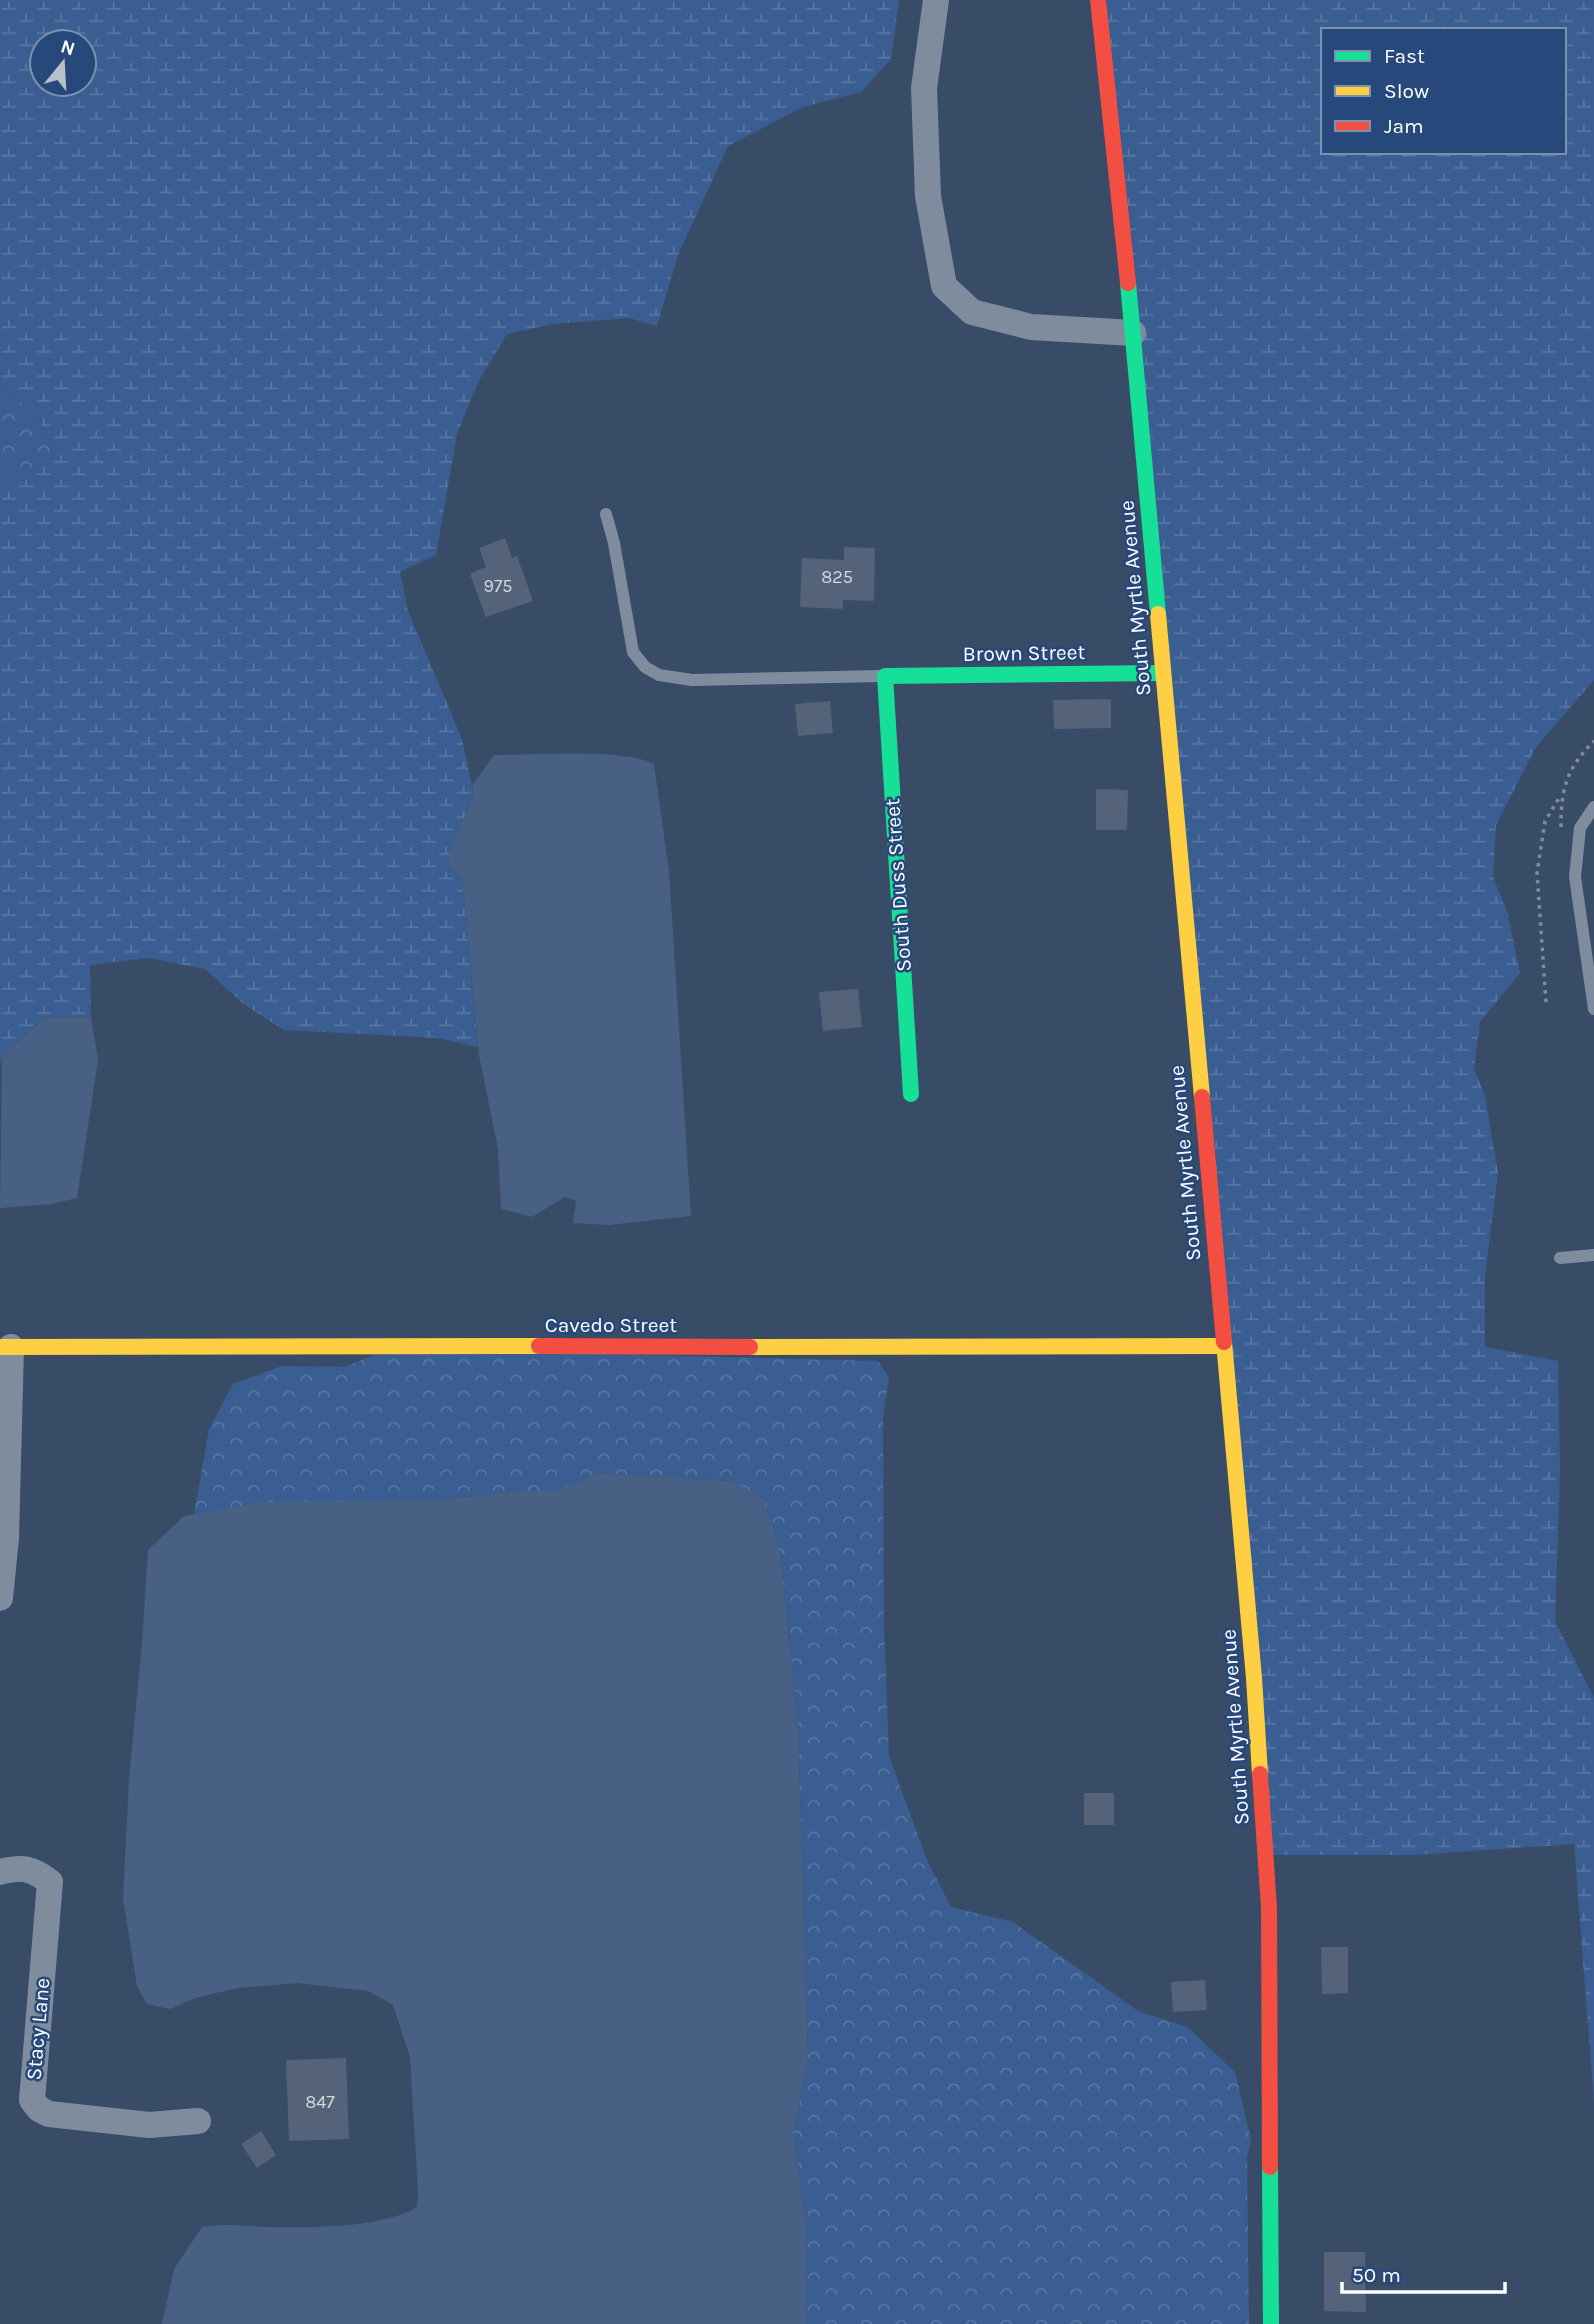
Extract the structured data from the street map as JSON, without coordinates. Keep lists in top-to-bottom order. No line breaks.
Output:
{"streets":{"street":["South Myrtle Avenue","Brown Street","South Duss Street","Cavedo Street","Stacy Lane"]},"crossings":[["South Myrtle Avenue","Brown Street"],["South Myrtle Avenue","Cavedo Street"],["Brown Street","South Duss Street"]],"house_numbers":["825","975","847"],"legend":["Fast","Slow","Jam"],"scale_bar":"50 m","north":"top"}
